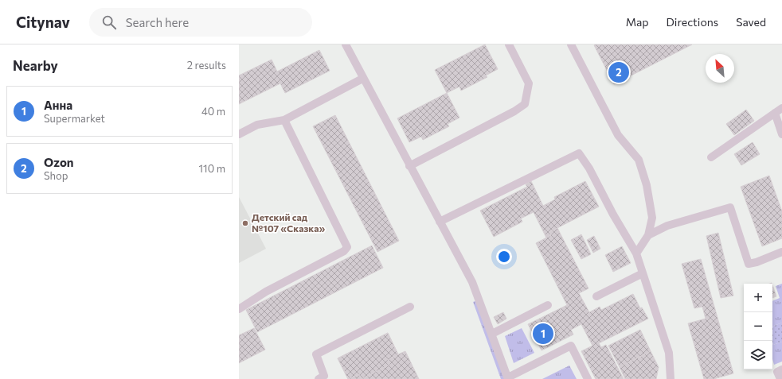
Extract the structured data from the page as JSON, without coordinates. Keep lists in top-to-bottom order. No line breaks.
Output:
{"places":["Детский сад №107 «Сказка»"],"north":"top left","page":{"header":"Citynav","search":"Search here","nav":["Map","Directions","Saved"],"heading":["Nearby","2 results"],"pins":["2","1"],"list":[{"mark":"1","name":"Анна","note":"Supermarket","value":"40 m"},{"mark":"2","name":"Ozon","note":"Shop","value":"110 m"}],"map_buttons":["+","−"]}}
